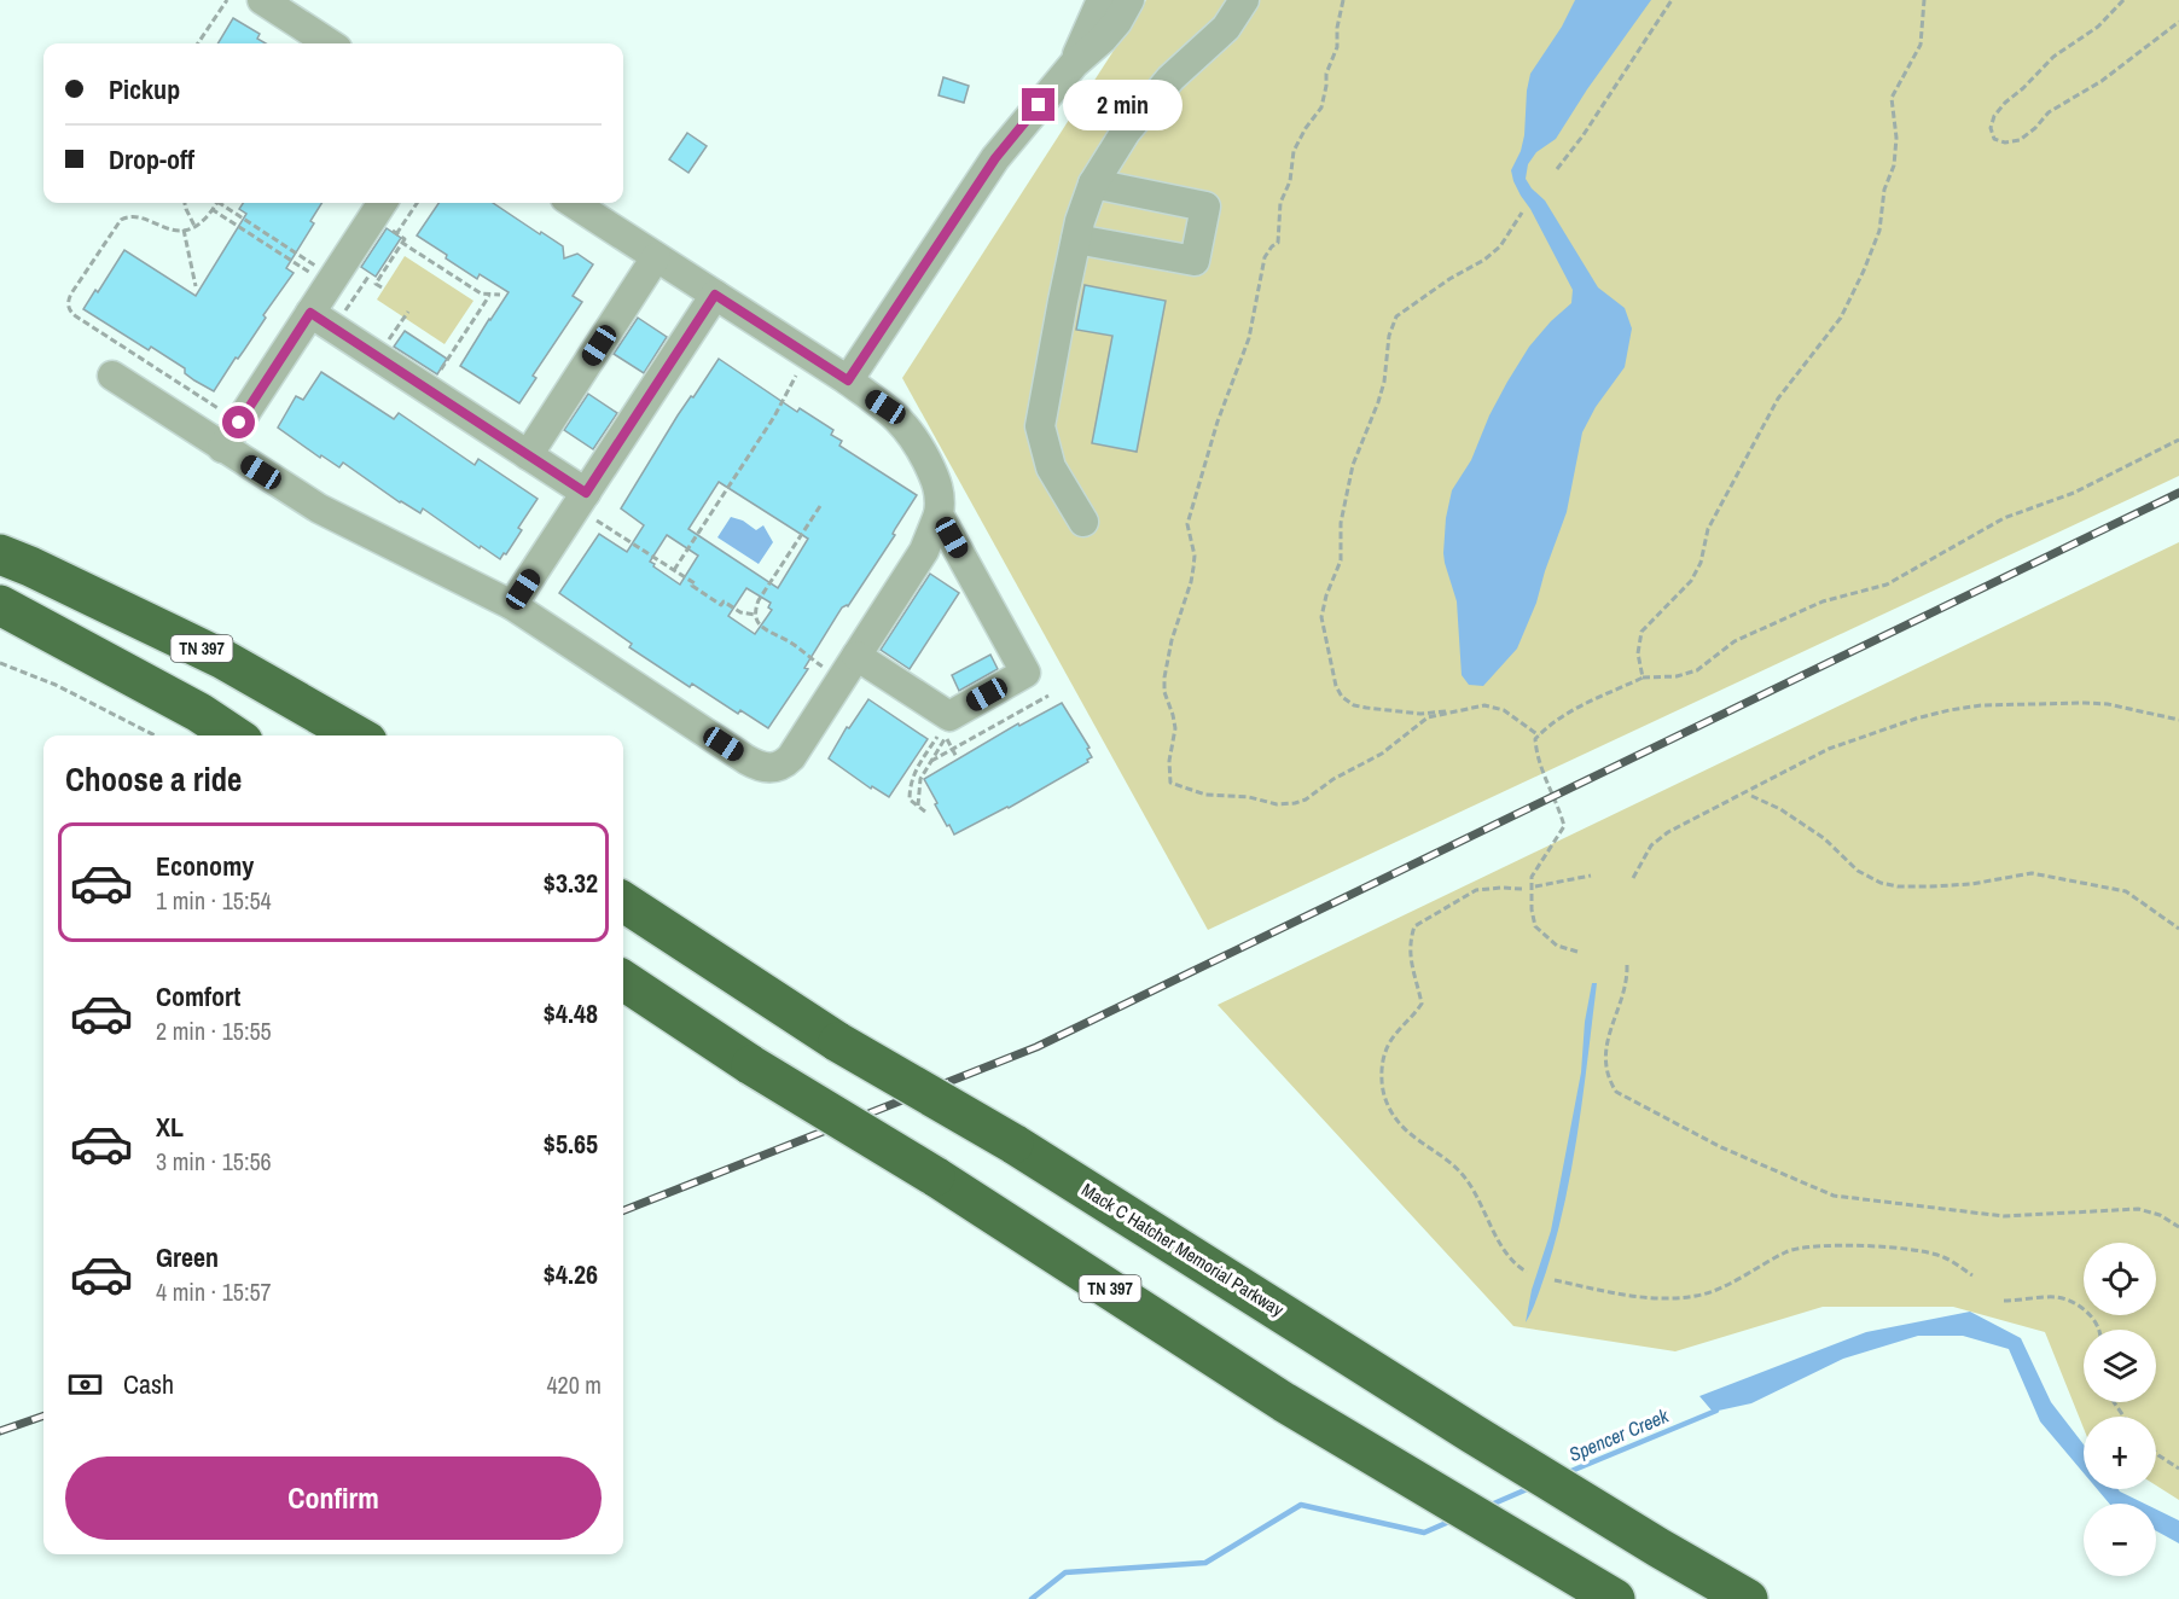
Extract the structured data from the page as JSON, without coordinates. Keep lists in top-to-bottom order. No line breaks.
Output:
{"streets":{"highway":["TN 397","Mack C Hatcher Memorial Parkway"]},"water":["Spencer Creek"],"page":{"banner":["Pickup","Drop-off"],"bubble":"2 min","heading":"Choose a ride","list":[{"name":"Economy","note":"1 min · 15:54","value":"$3.32"},{"name":"Comfort","note":"2 min · 15:55","value":"$4.48"},{"name":"XL","note":"3 min · 15:56","value":"$5.65"},{"name":"Green","note":"4 min · 15:57","value":"$4.26"}],"map_buttons":["+","−"],"pay":["Cash","420 m"],"buttons":"Confirm"}}
